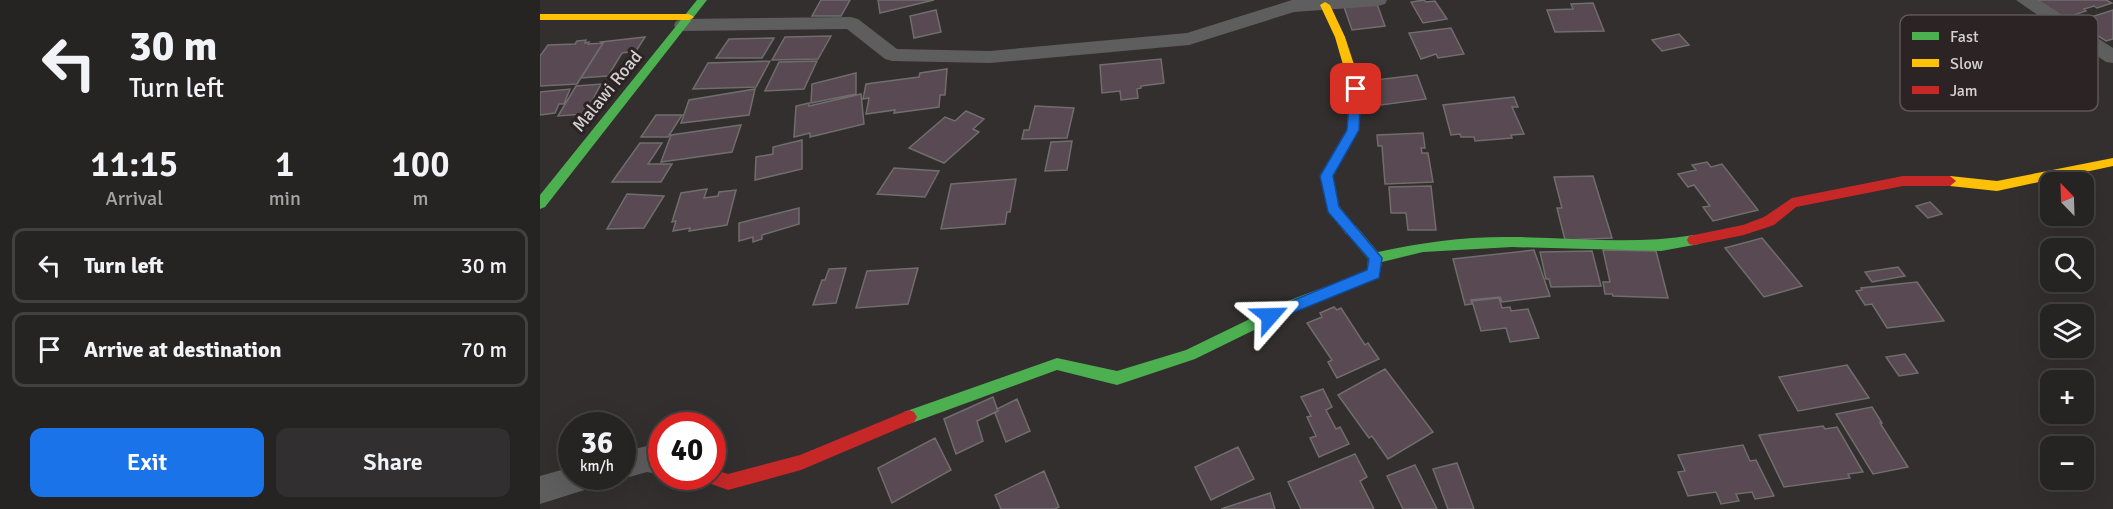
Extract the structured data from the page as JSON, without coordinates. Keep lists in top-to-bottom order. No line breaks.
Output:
{"streets":{"street":["Malawi Road"]},"legend":["Fast","Slow","Jam"],"north":"top left","page":{"turn":["30 m","Turn left"],"eta":["11:15","Arrival","1","min","100","m"],"map_buttons":["+","−"],"list":[{"name":"Turn left","value":"30 m"},{"name":"Arrive at destination","value":"70 m"}],"speed":"36 km/h","limit":"40","buttons":["Exit","Share"]}}
